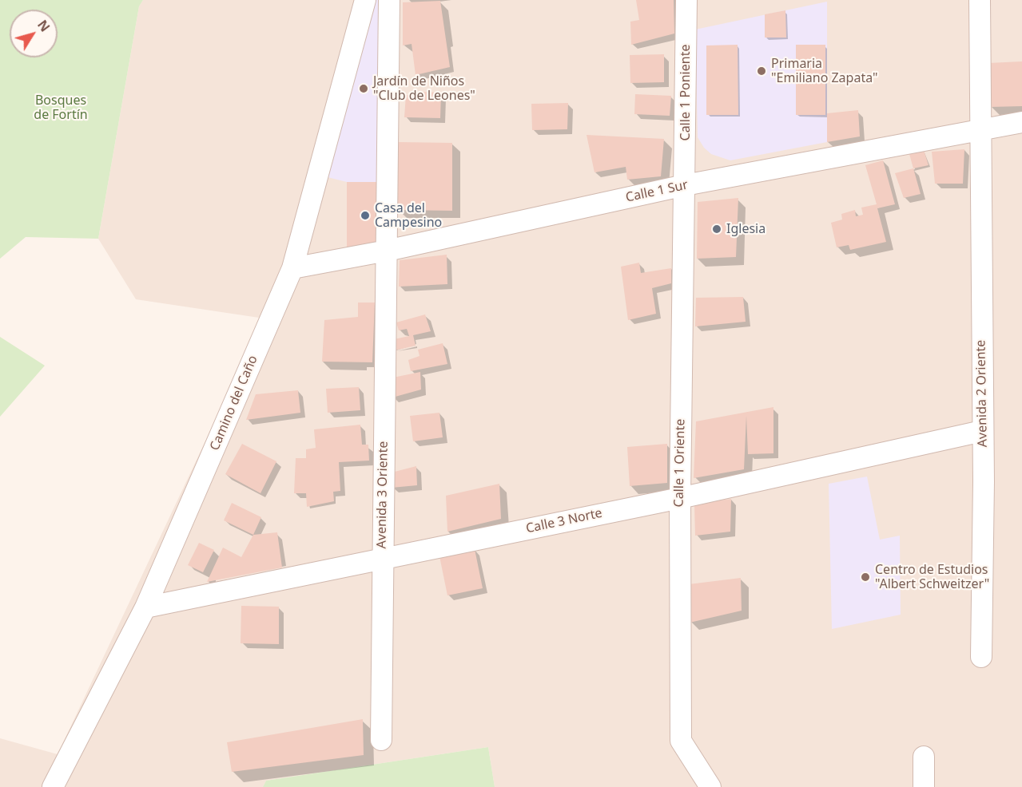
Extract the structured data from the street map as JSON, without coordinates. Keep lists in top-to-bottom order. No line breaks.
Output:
{"streets":{"street":["Calle 1 Poniente","Calle 1 Sur","Avenida 2 Oriente","Camino del Caño","Calle 1 Oriente","Avenida 3 Oriente","Calle 3 Norte"]},"crossings":[["Calle 1 Poniente","Calle 1 Sur"],["Calle 1 Poniente","Calle 1 Oriente"],["Calle 1 Sur","Avenida 2 Oriente"],["Calle 1 Sur","Camino del Caño"],["Calle 1 Sur","Calle 1 Oriente"],["Calle 1 Sur","Avenida 3 Oriente"],["Avenida 2 Oriente","Calle 3 Norte"],["Camino del Caño","Calle 3 Norte"],["Calle 1 Oriente","Calle 3 Norte"],["Avenida 3 Oriente","Calle 3 Norte"]],"parks":["Bosques de Fortín"],"places":["Primaria \"Emiliano Zapata\"","Jardín de Niños \"Club de Leones\"","Casa del Campesino","Iglesia","Centro de Estudios \"Albert Schweitzer\""],"north":"top right"}
